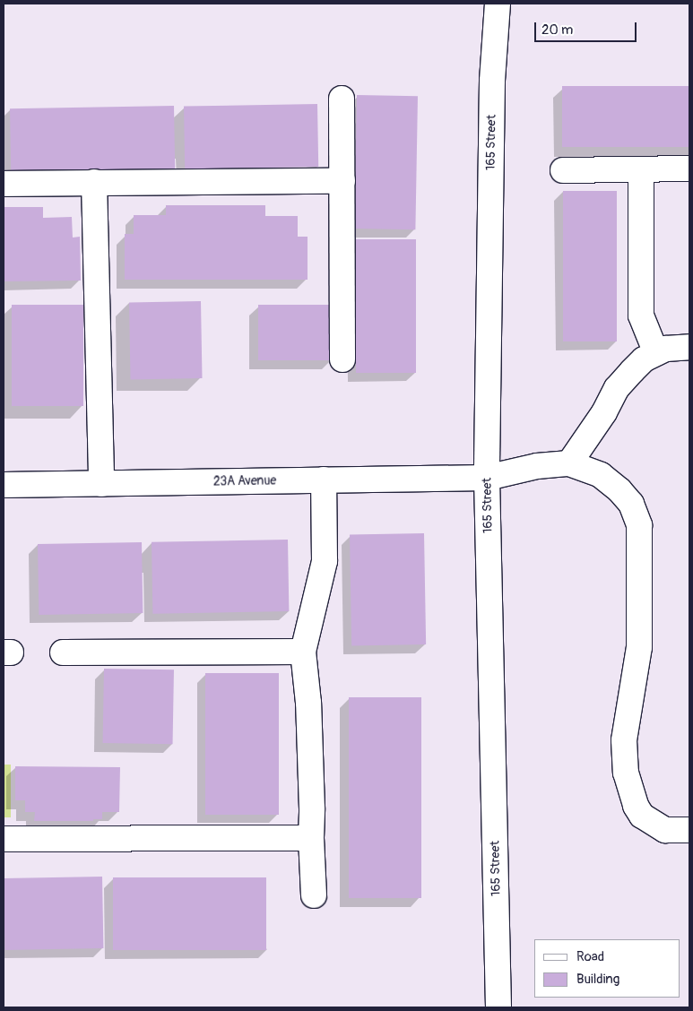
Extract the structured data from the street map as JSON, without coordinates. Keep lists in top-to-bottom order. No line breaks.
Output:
{"streets":{"street":["165 Street","23A Avenue"]},"crossings":[["165 Street","23A Avenue"]],"legend":["Road","Building"],"scale_bar":"20 m"}
